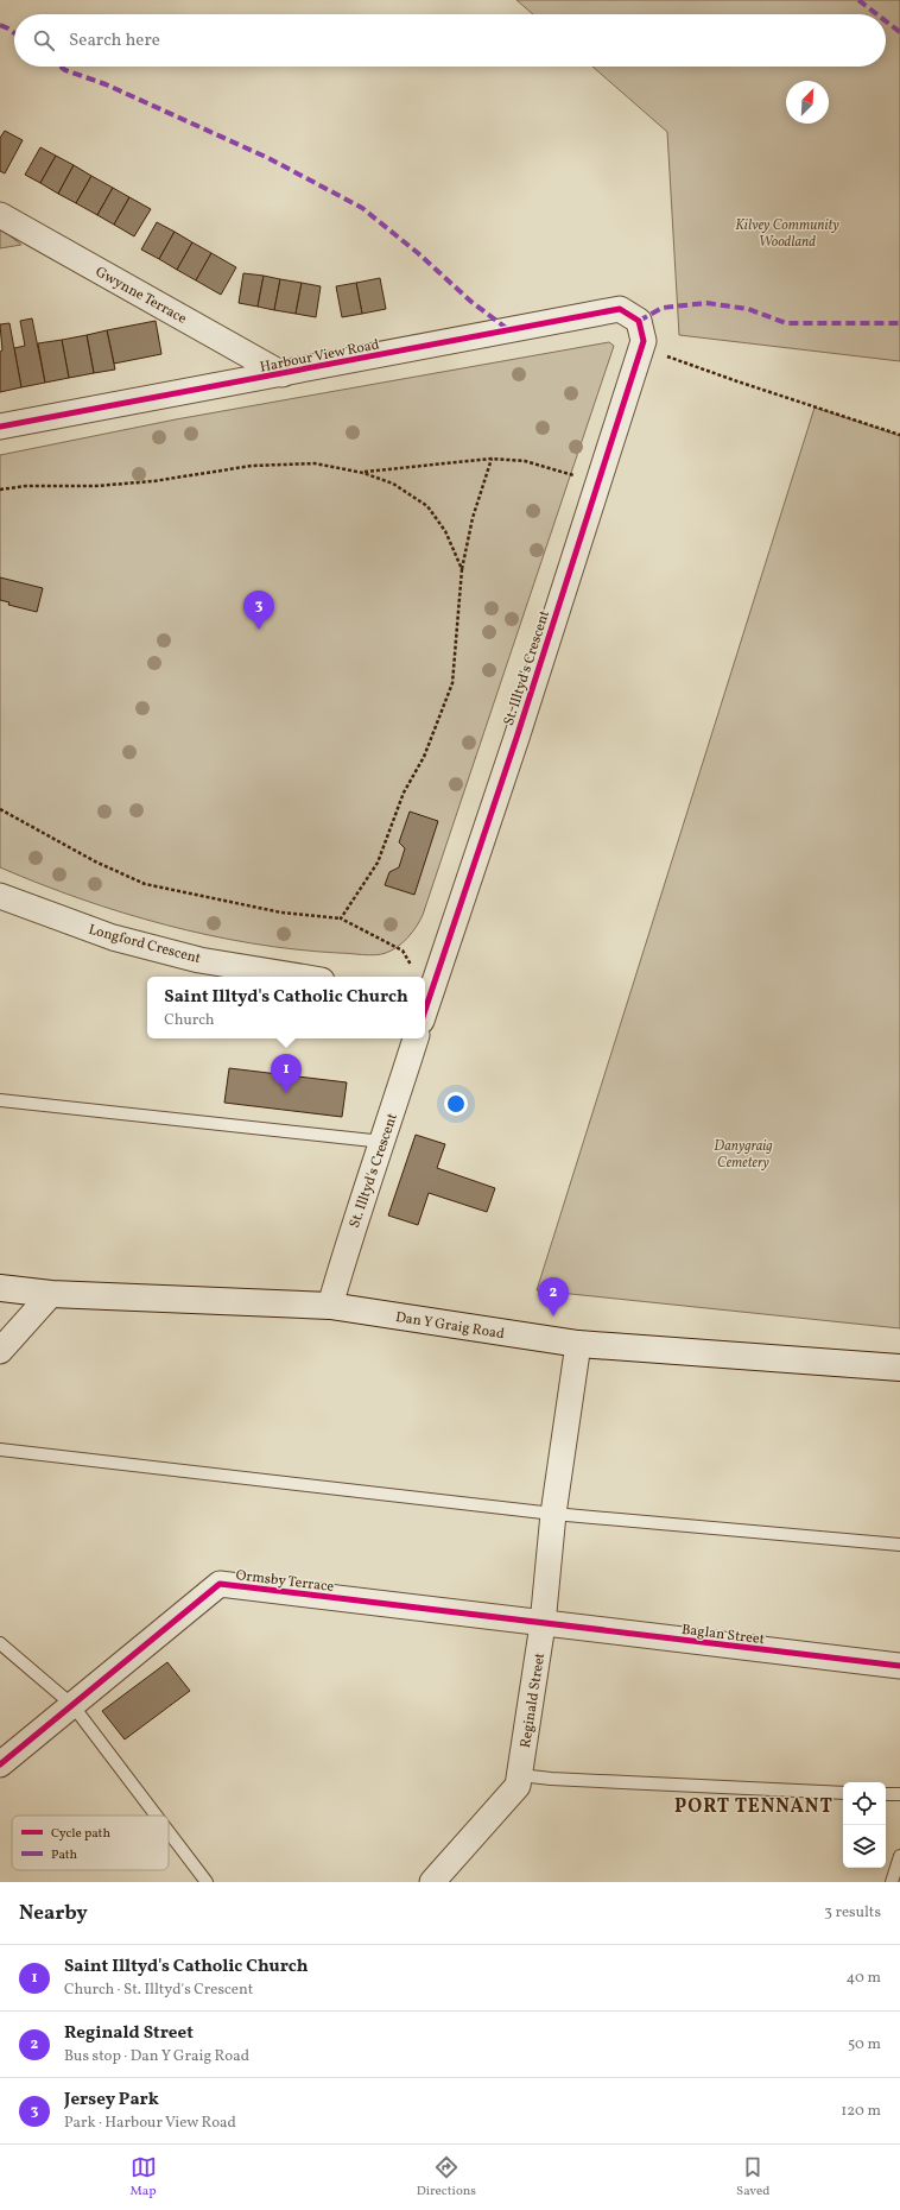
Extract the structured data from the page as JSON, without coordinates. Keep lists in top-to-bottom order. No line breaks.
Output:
{"streets":{"street":["Gwynne Terrace","Harbour View Road","St. Illtyd's Crescent","Longford Crescent","Dan Y Graig Road","Ormsby Terrace","Baglan Street","Reginald Street"]},"crossings":[["Gwynne Terrace","Harbour View Road"],["Harbour View Road","St. Illtyd's Crescent"],["St. Illtyd's Crescent","Dan Y Graig Road"],["Dan Y Graig Road","Reginald Street"],["Ormsby Terrace","Baglan Street"],["Ormsby Terrace","Reginald Street"],["Baglan Street","Reginald Street"]],"districts":["PORT TENNANT"],"parks":["Kilvey Community Woodland","Danygraig Cemetery"],"legend":["Cycle path","Path"],"north":"top right","page":{"search":"Search here","pins":["3","1","2"],"popup":["Saint Illtyd's Catholic Church","Church"],"heading":["Nearby","3 results"],"list":[{"mark":"1","name":"Saint Illtyd's Catholic Church","note":"Church · St. Illtyd's Crescent","value":"40 m"},{"mark":"2","name":"Reginald Street","note":"Bus stop · Dan Y Graig Road","value":"50 m"},{"mark":"3","name":"Jersey Park","note":"Park · Harbour View Road","value":"120 m"}],"nav":["Map","Directions","Saved"]}}
